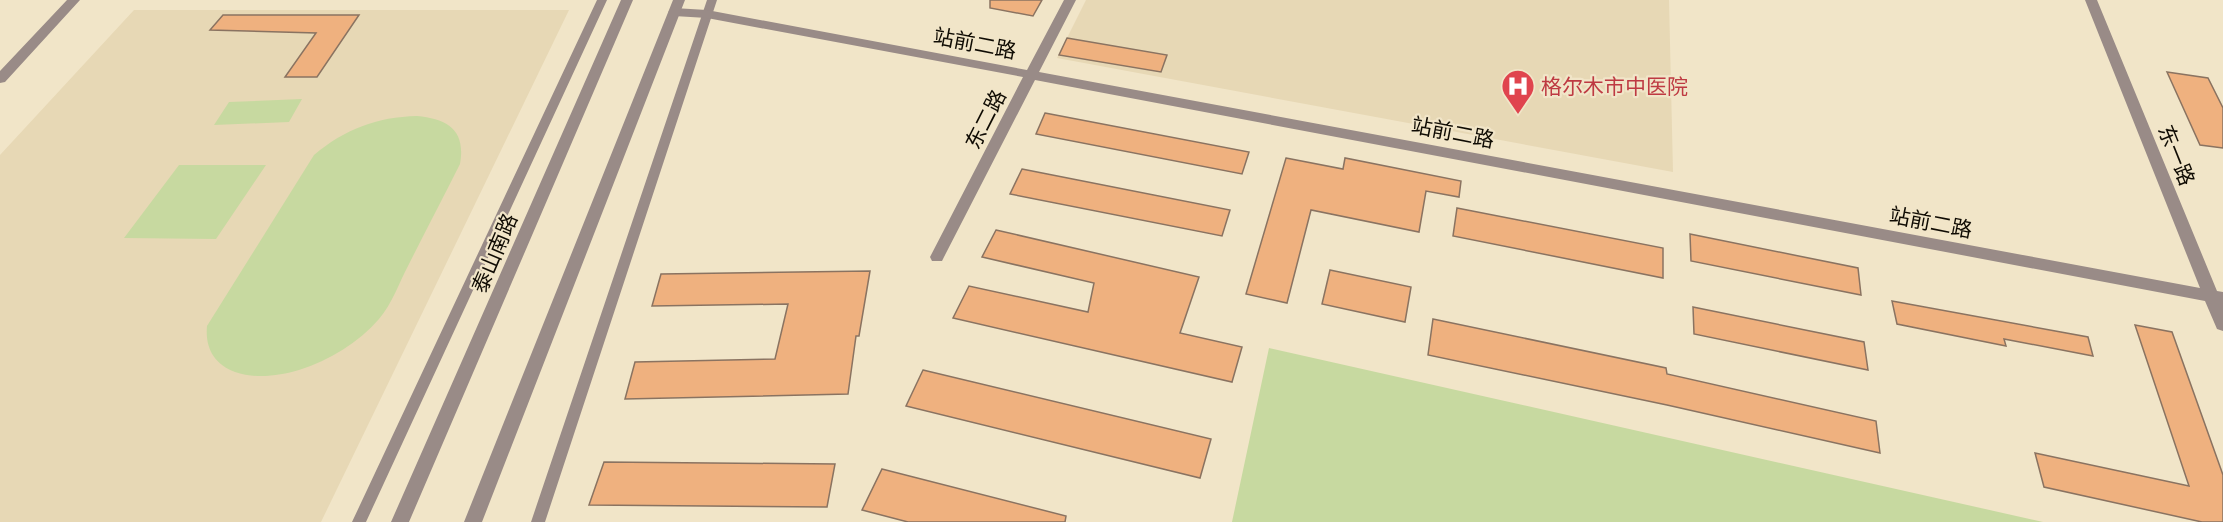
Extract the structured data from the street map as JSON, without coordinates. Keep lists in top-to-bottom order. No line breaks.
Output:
{"streets":{"street":["站前二路","东二路","东一路","泰山南路"]},"crossings":[["站前二路","东二路"],["站前二路","东一路"]],"places":{"hospital":["格尔木市中医院"]}}
